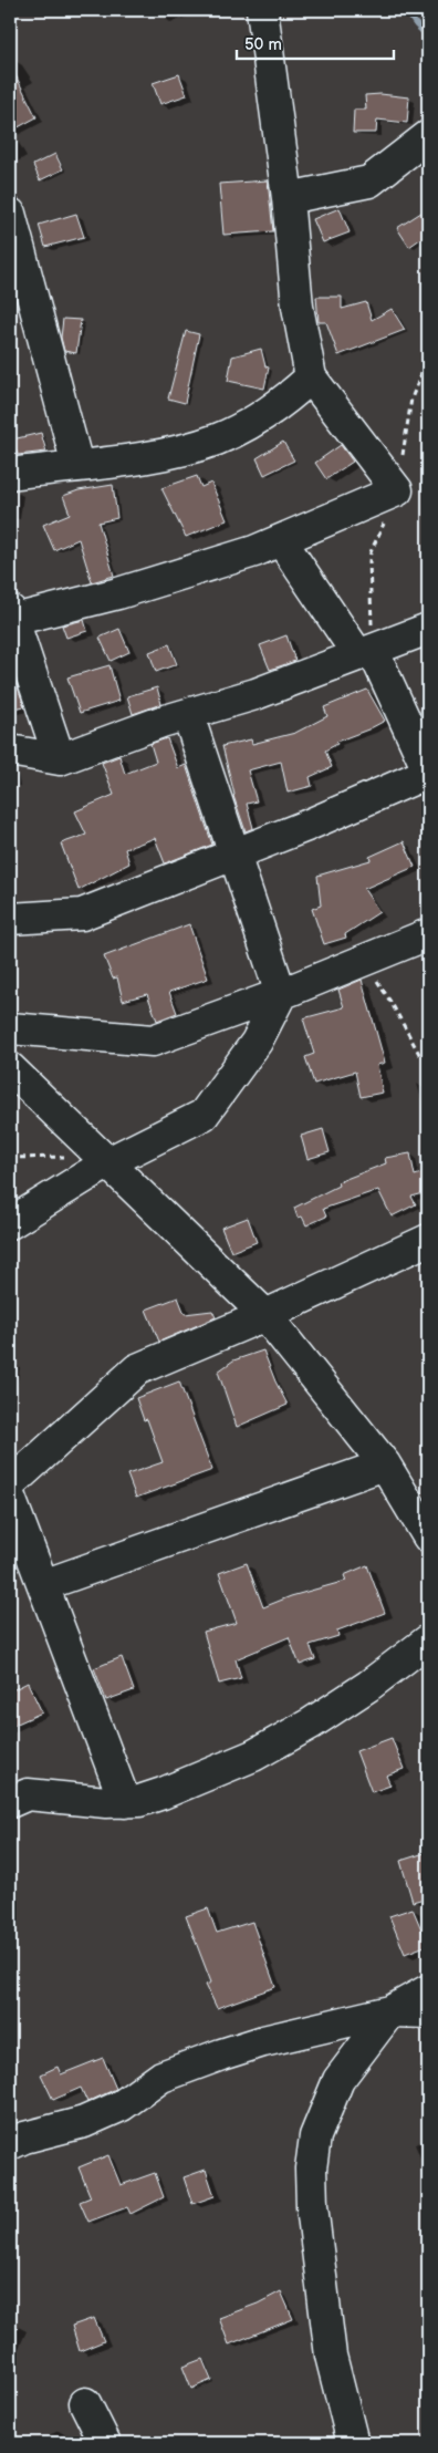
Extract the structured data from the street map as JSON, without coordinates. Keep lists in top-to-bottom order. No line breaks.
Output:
{"scale_bar":"50 m"}
